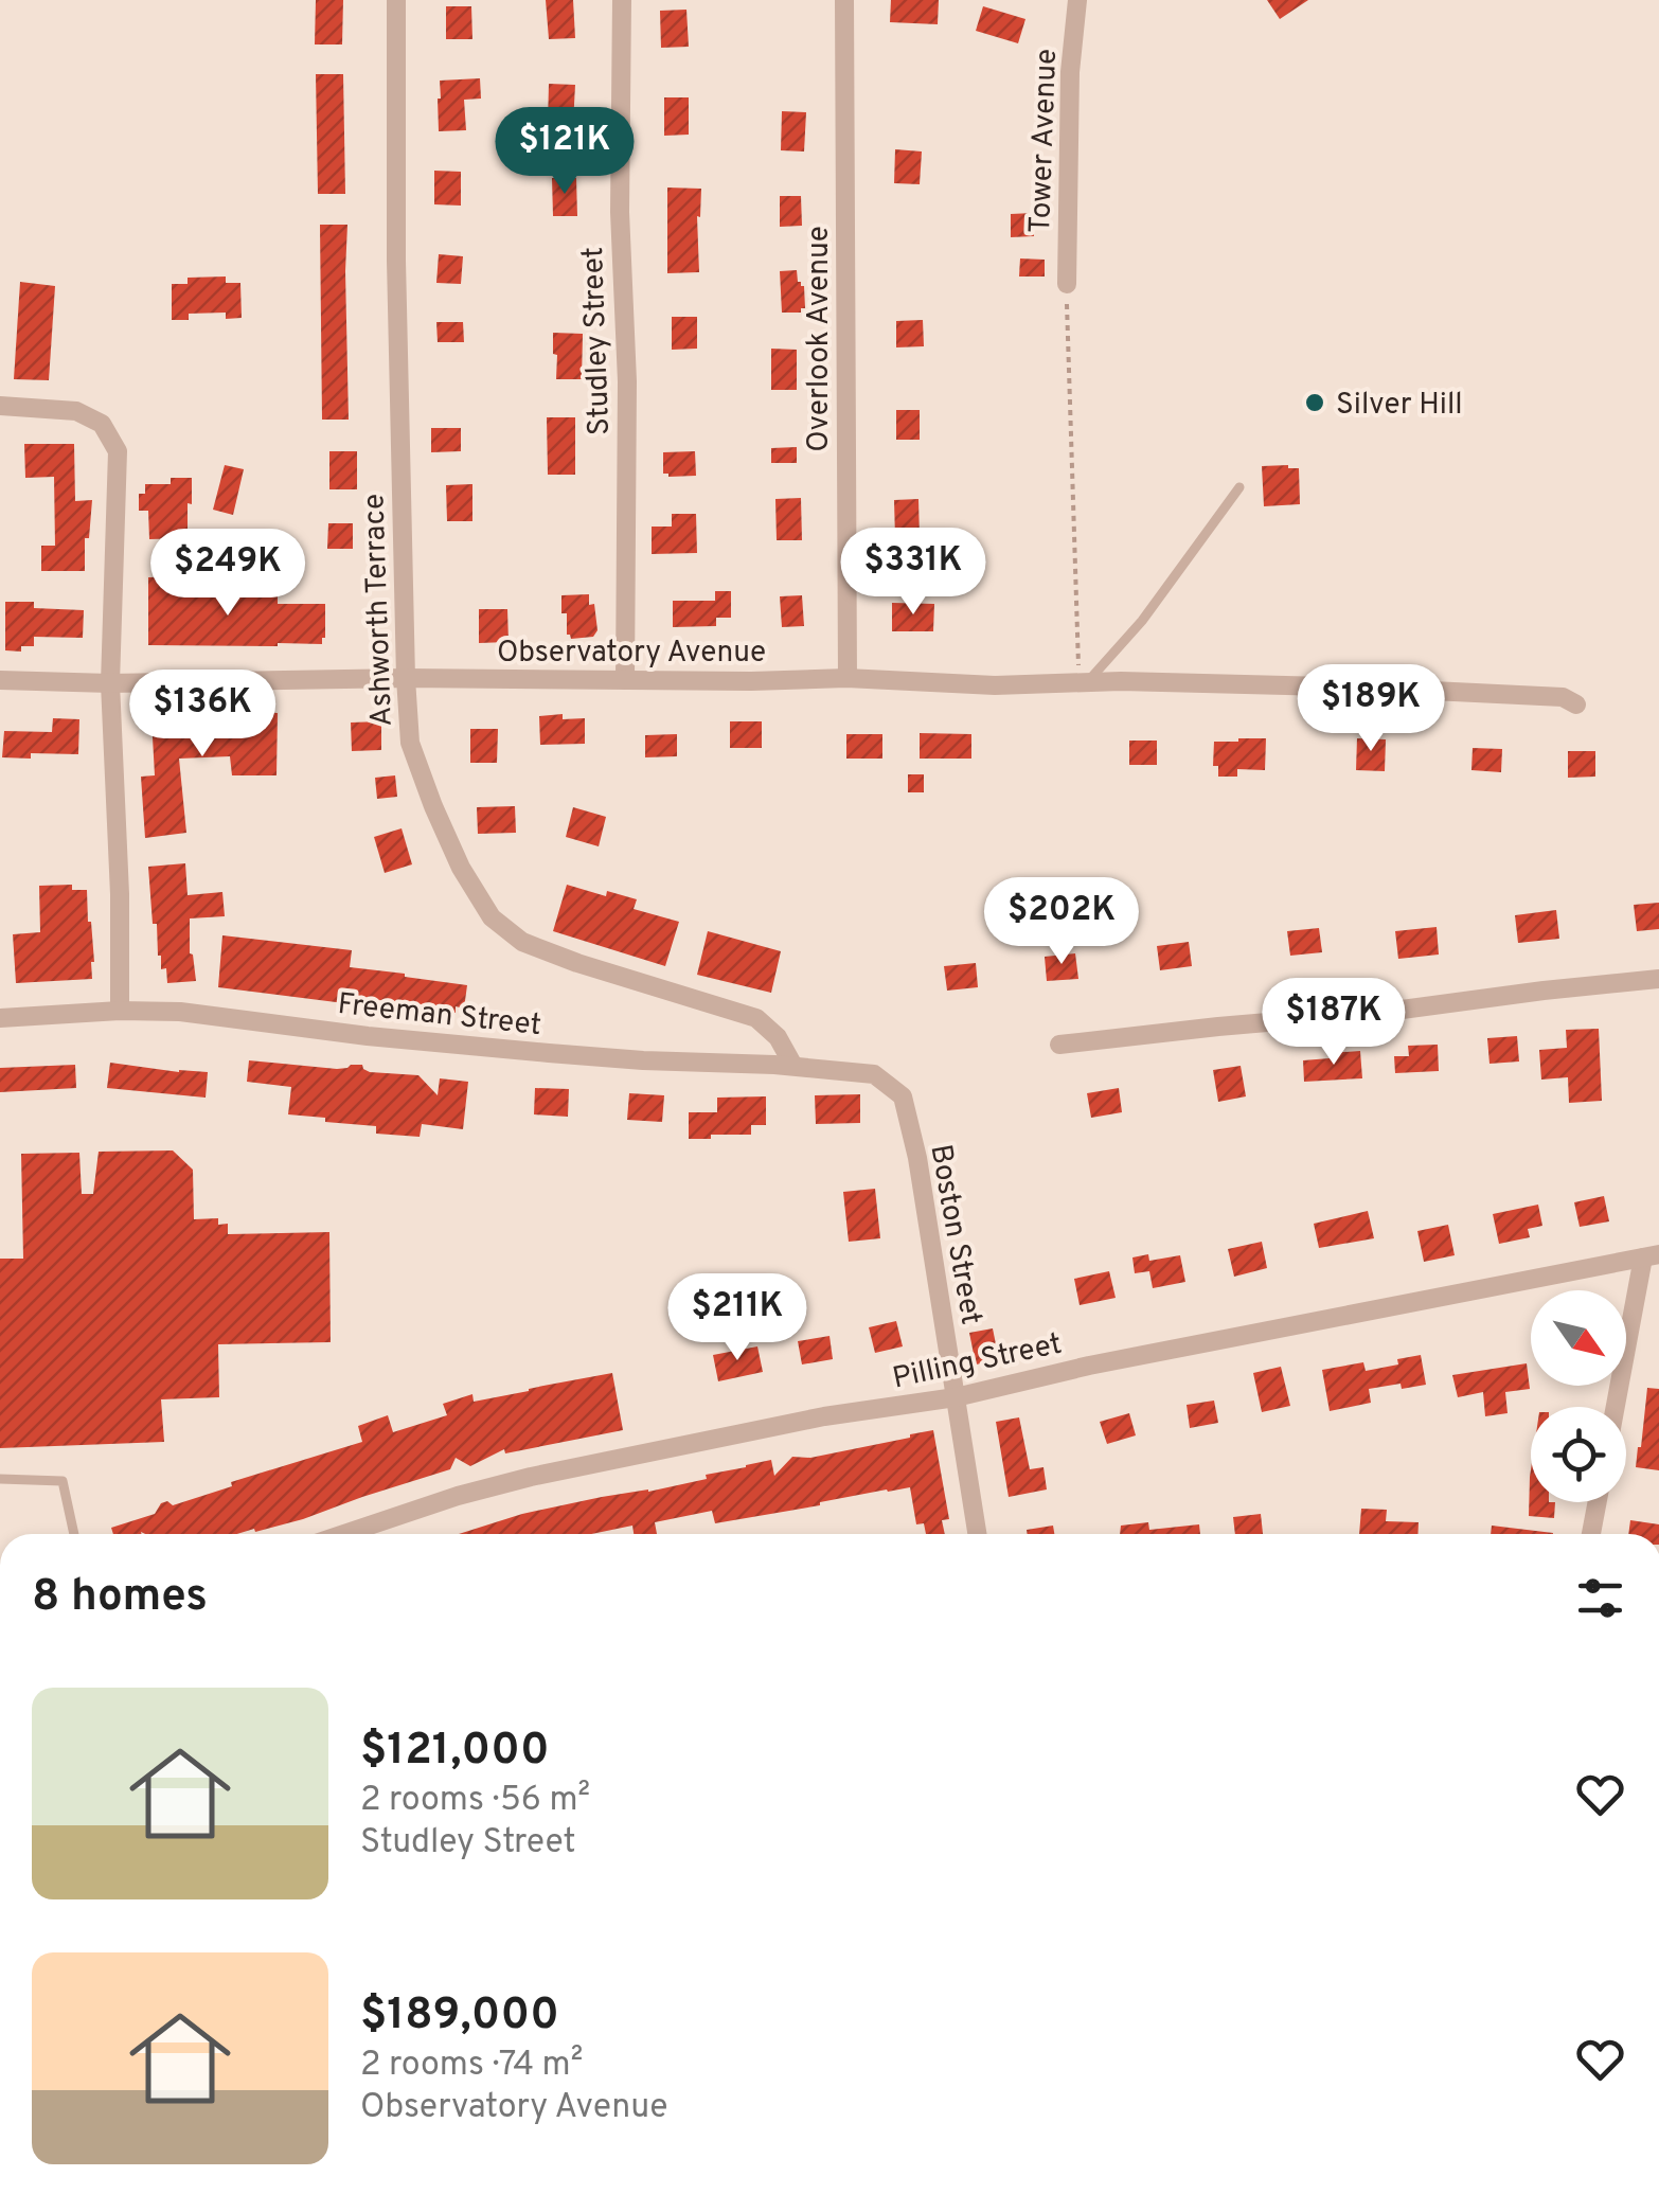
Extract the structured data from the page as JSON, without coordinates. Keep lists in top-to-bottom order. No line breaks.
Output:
{"streets":{"street":["Tower Avenue","Overlook Avenue","Studley Street","Ashworth Terrace","Observatory Avenue","Freeman Street","Boston Street","Pilling Street"]},"crossings":[["Overlook Avenue","Observatory Avenue"],["Studley Street","Observatory Avenue"],["Ashworth Terrace","Observatory Avenue"],["Ashworth Terrace","Freeman Street"],["Freeman Street","Boston Street"],["Boston Street","Pilling Street"]],"places":["Silver Hill"],"north":"bottom right","page":{"price":["$121K","$331K","$249K","$189K","$136K","$202K","$187K","$211K"],"heading":"8 homes","list":[{"name":"$121,000","note":"2 rooms · 56 m² · Studley Street"},{"name":"$189,000","note":"2 rooms · 74 m² · Observatory Avenue"}]}}
